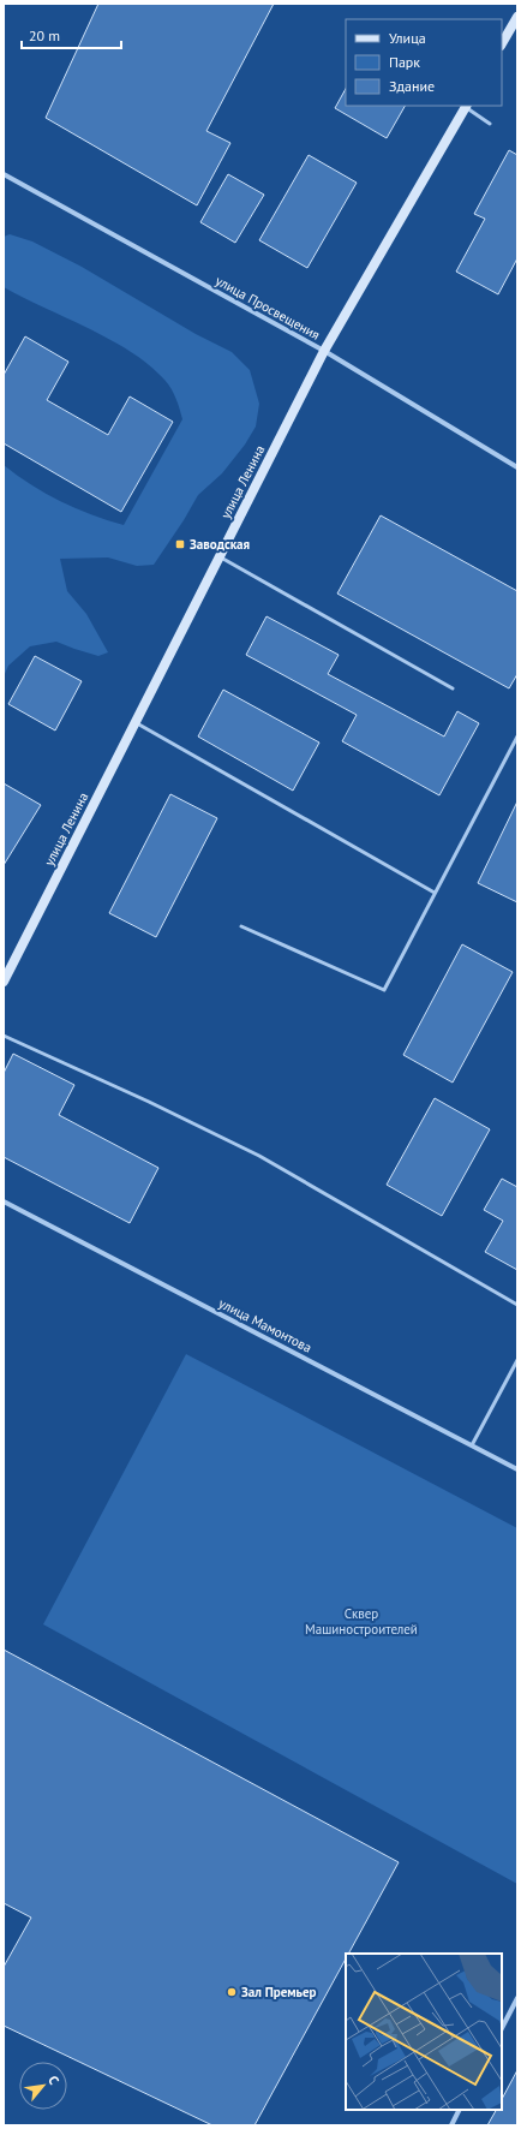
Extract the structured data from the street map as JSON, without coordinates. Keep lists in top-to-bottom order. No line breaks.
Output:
{"streets":{"street":["улица Просвещения","улица Ленина","улица Мамонтова"]},"crossings":[["улица Просвещения","улица Ленина"]],"parks":["Сквер Машиностроителей"],"places":{"transit":["Заводская"],"other":["Зал Премьер"]},"legend":["Улица","Парк","Здание"],"scale_bar":"20 m","north":"top right"}
